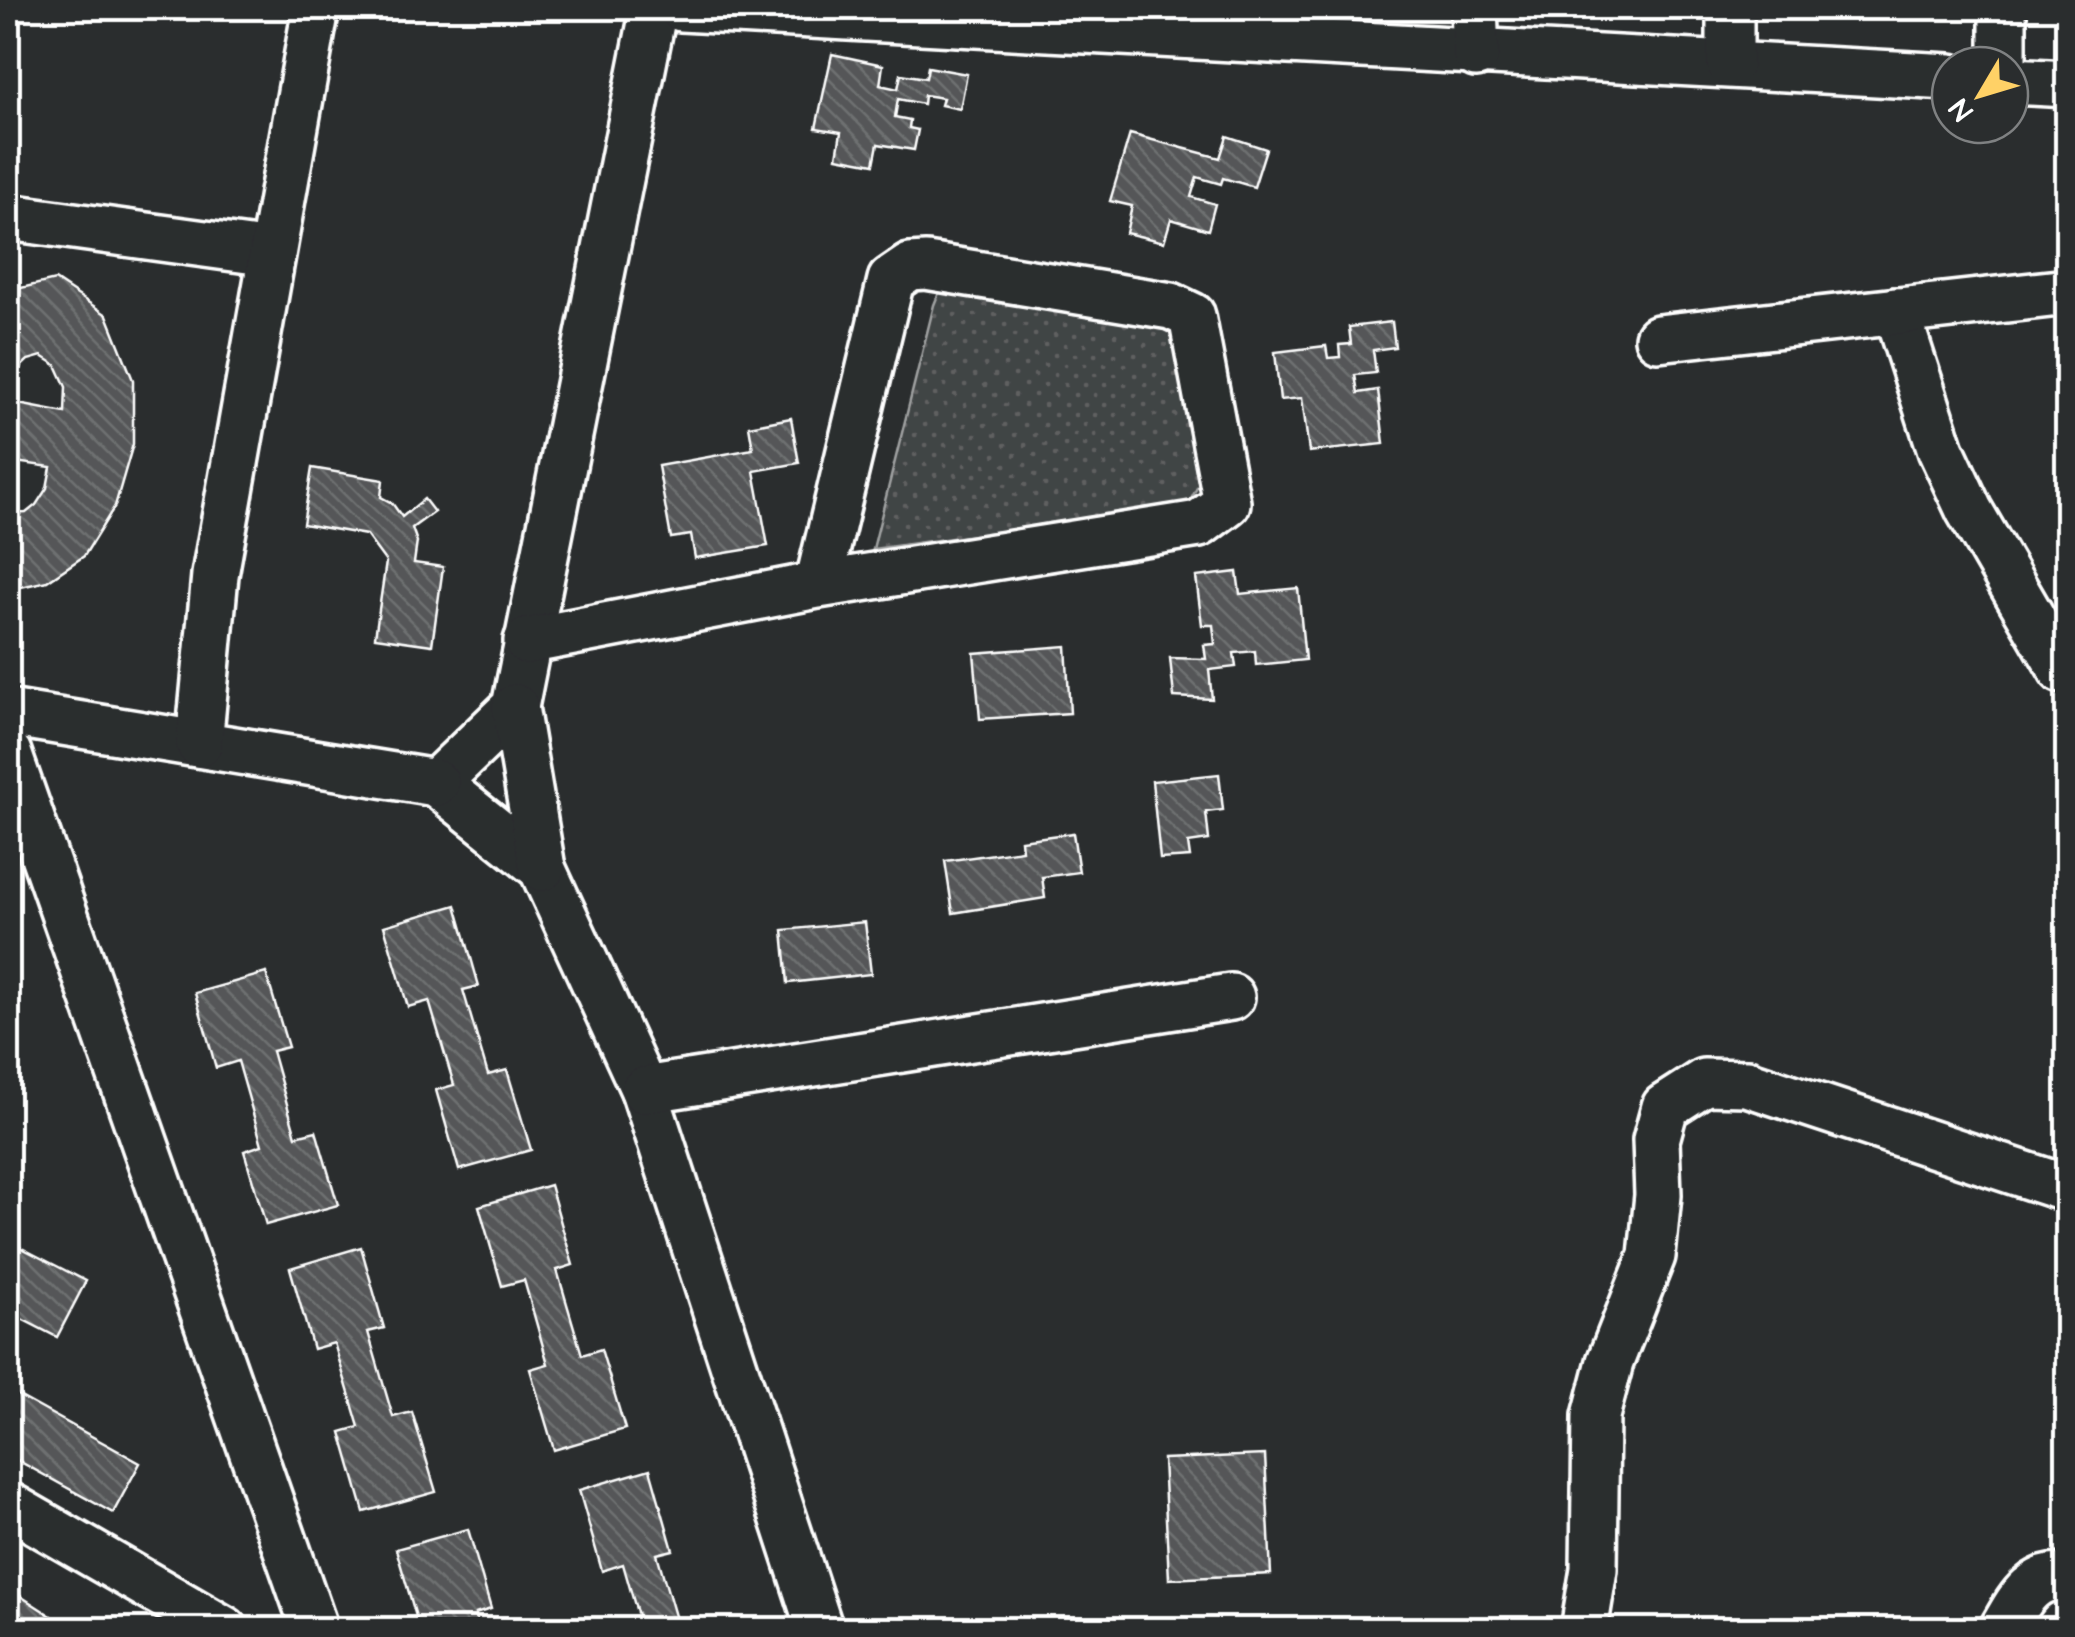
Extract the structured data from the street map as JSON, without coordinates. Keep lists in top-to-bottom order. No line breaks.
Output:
{"north":"bottom left"}
